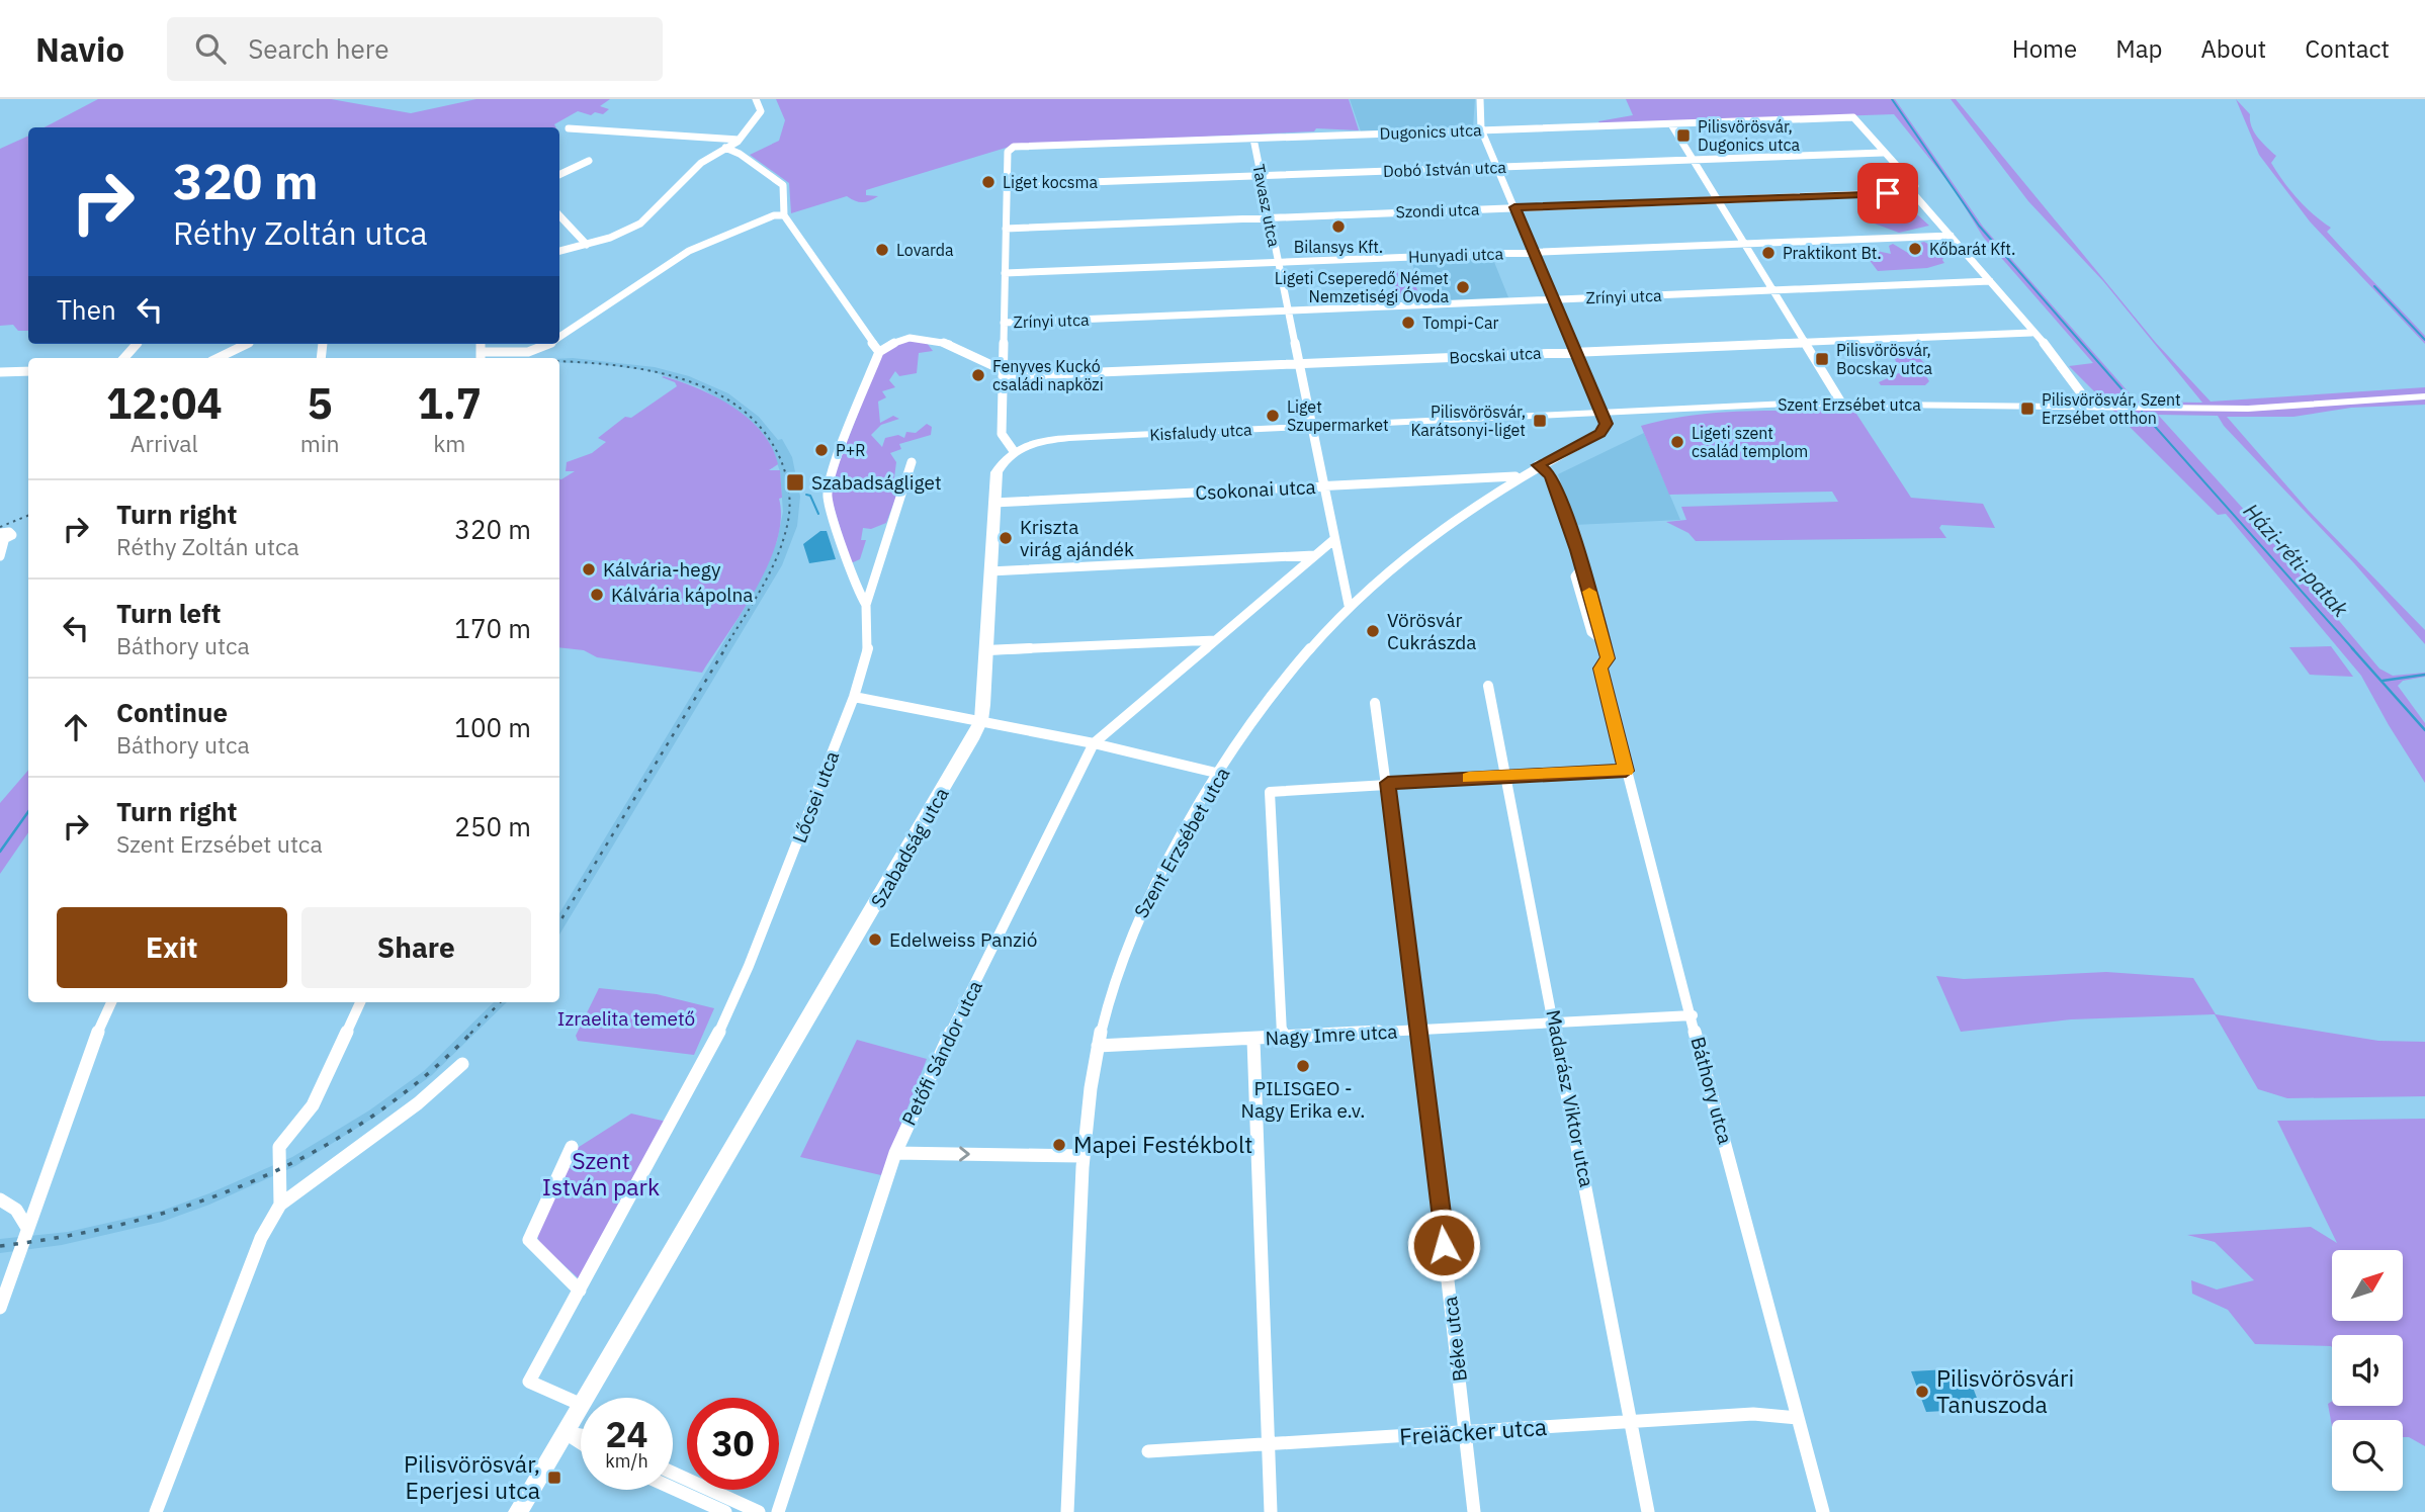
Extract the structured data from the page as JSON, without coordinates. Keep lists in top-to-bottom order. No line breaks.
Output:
{"streets":{"street":["Dugonics utca","Dobó István utca","Tavasz utca","Szondi utca","Hunyadi utca","Zrínyi utca","Bocskai utca","Szent Erzsébet utca","Kisfaludy utca","Csokonai utca","Lőcsei utca","Szabadság utca","Nagy Imre utca","Petőfi Sándor utca","Báthory utca","Madarász Viktor utca","Béke utca","Freiäcker utca"]},"crossings":[["Dugonics utca","Dobó István utca"],["Dugonics utca","Tavasz utca"],["Dobó István utca","Tavasz utca"],["Tavasz utca","Szondi utca"],["Tavasz utca","Hunyadi utca"],["Tavasz utca","Zrínyi utca"],["Tavasz utca","Bocskai utca"],["Tavasz utca","Szent Erzsébet utca"],["Tavasz utca","Kisfaludy utca"],["Tavasz utca","Csokonai utca"],["Tavasz utca","Petőfi Sándor utca"],["Szent Erzsébet utca","Kisfaludy utca"],["Szent Erzsébet utca","Csokonai utca"],["Szent Erzsébet utca","Nagy Imre utca"],["Kisfaludy utca","Szabadság utca"],["Csokonai utca","Szabadság utca"],["Nagy Imre utca","Báthory utca"],["Nagy Imre utca","Madarász Viktor utca"],["Nagy Imre utca","Béke utca"],["Báthory utca","Freiäcker utca"],["Madarász Viktor utca","Freiäcker utca"],["Béke utca","Freiäcker utca"]],"water":["Házi-réti-patak"],"parks":["Izraelita temető","Szent István park"],"places":{"transit":["Pilisvörösvár, Dugonics utca","Pilisvörösvár, Bocskay utca","Pilisvörösvár, Szent Erzsébet otthon","Pilisvörösvár, Karátsonyi-liget","Szabadságliget","Pilisvörösvár, Eperjesi utca"],"other":["Liget kocsma","Bilansys Kft.","Kőbarát Kft.","Lovarda","Praktikont Bt.","Ligeti Cseperedő Német Nemzetiségi Óvoda","Tompi-Car","Fenyves Kuckó családi napközi","Liget Szupermarket","Ligeti szent család templom","P+R","Kriszta virág ajándék","Kálvária-hegy","Kálvária kápolna","Vörösvár Cukrászda","Edelweiss Panzió","PILISGEO - Nagy Erika e.v.","Mapei Festékbolt","Pilisvörösvári Tanuszoda"]},"north":"top right","page":{"header":"Navio","search":"Search here","nav":["Home","Map","About","Contact"],"turn":["320 m","Réthy Zoltán utca"],"then":"Then","eta":["12:04","Arrival","5","min","1.7","km"],"list":[{"name":"Turn right","note":"Réthy Zoltán utca","value":"320 m"},{"name":"Turn left","note":"Báthory utca","value":"170 m"},{"name":"Continue","note":"Báthory utca","value":"100 m"},{"name":"Turn right","note":"Szent Erzsébet utca","value":"250 m"}],"buttons":["Exit","Share"],"speed":"24 km/h","limit":"30"}}
